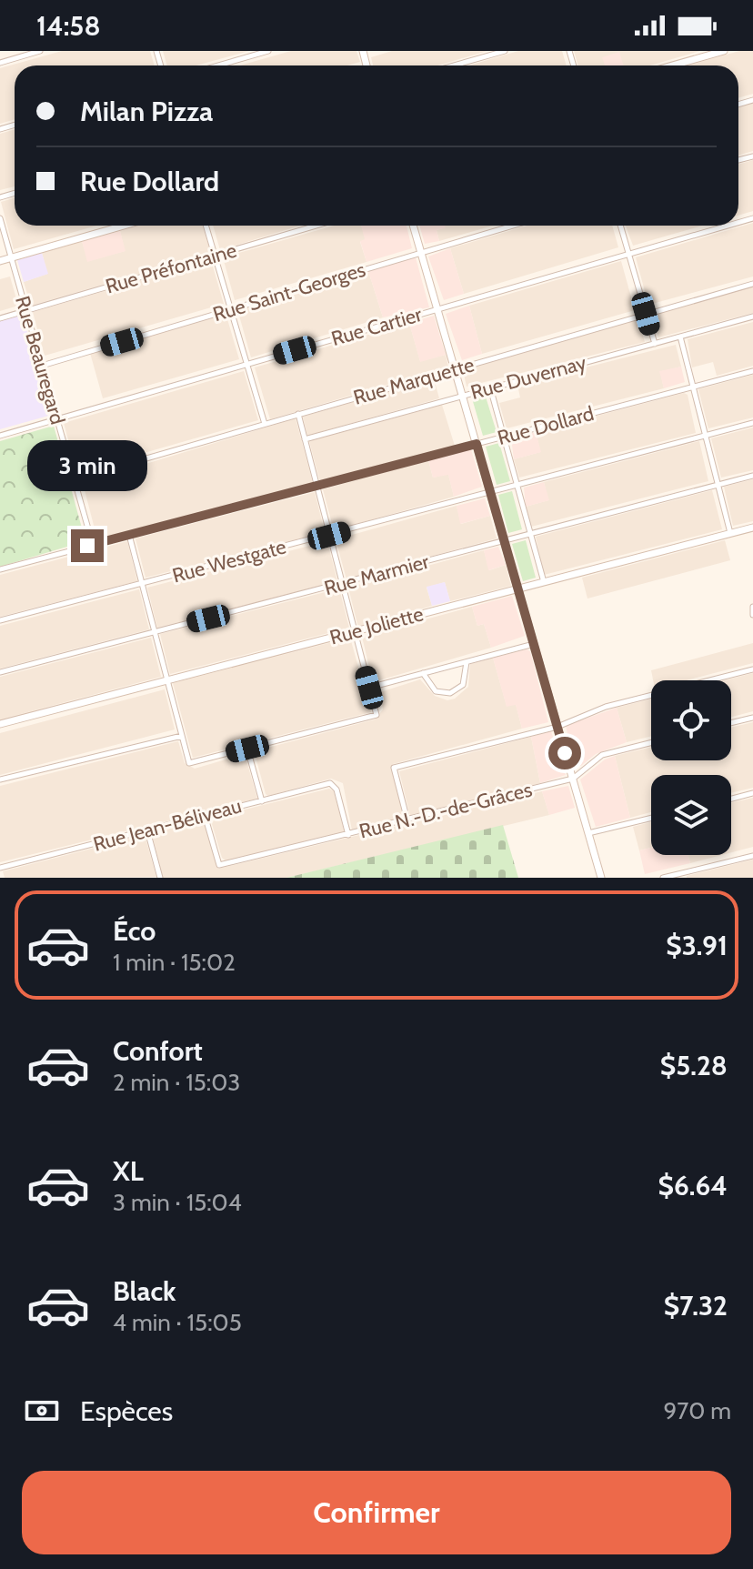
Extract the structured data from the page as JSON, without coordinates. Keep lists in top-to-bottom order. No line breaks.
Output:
{"streets":{"street":["Rue Préfontaine","Rue Saint-Georges","Rue Cartier","Rue Beauregard","Rue Duvernay","Rue Marquette","Rue Dollard","Rue Westgate","Rue Marmier","Rue Joliette","Rue N.-D.-de-Grâces","Rue Jean-Béliveau"]},"crossings":[["Rue Préfontaine","Rue Beauregard"],["Rue Saint-Georges","Rue Beauregard"],["Rue Cartier","Rue Beauregard"],["Rue Beauregard","Rue Marquette"],["Rue Beauregard","Rue Dollard"],["Rue N.-D.-de-Grâces","Rue Jean-Béliveau"]],"page":{"status":"14:58","banner":["Milan Pizza","Rue Dollard"],"bubble":"3 min","list":[{"name":"Éco","note":"1 min · 15:02","value":"$3.91"},{"name":"Confort","note":"2 min · 15:03","value":"$5.28"},{"name":"XL","note":"3 min · 15:04","value":"$6.64"},{"name":"Black","note":"4 min · 15:05","value":"$7.32"}],"pay":["Espèces","970 m"],"buttons":"Confirmer"}}
